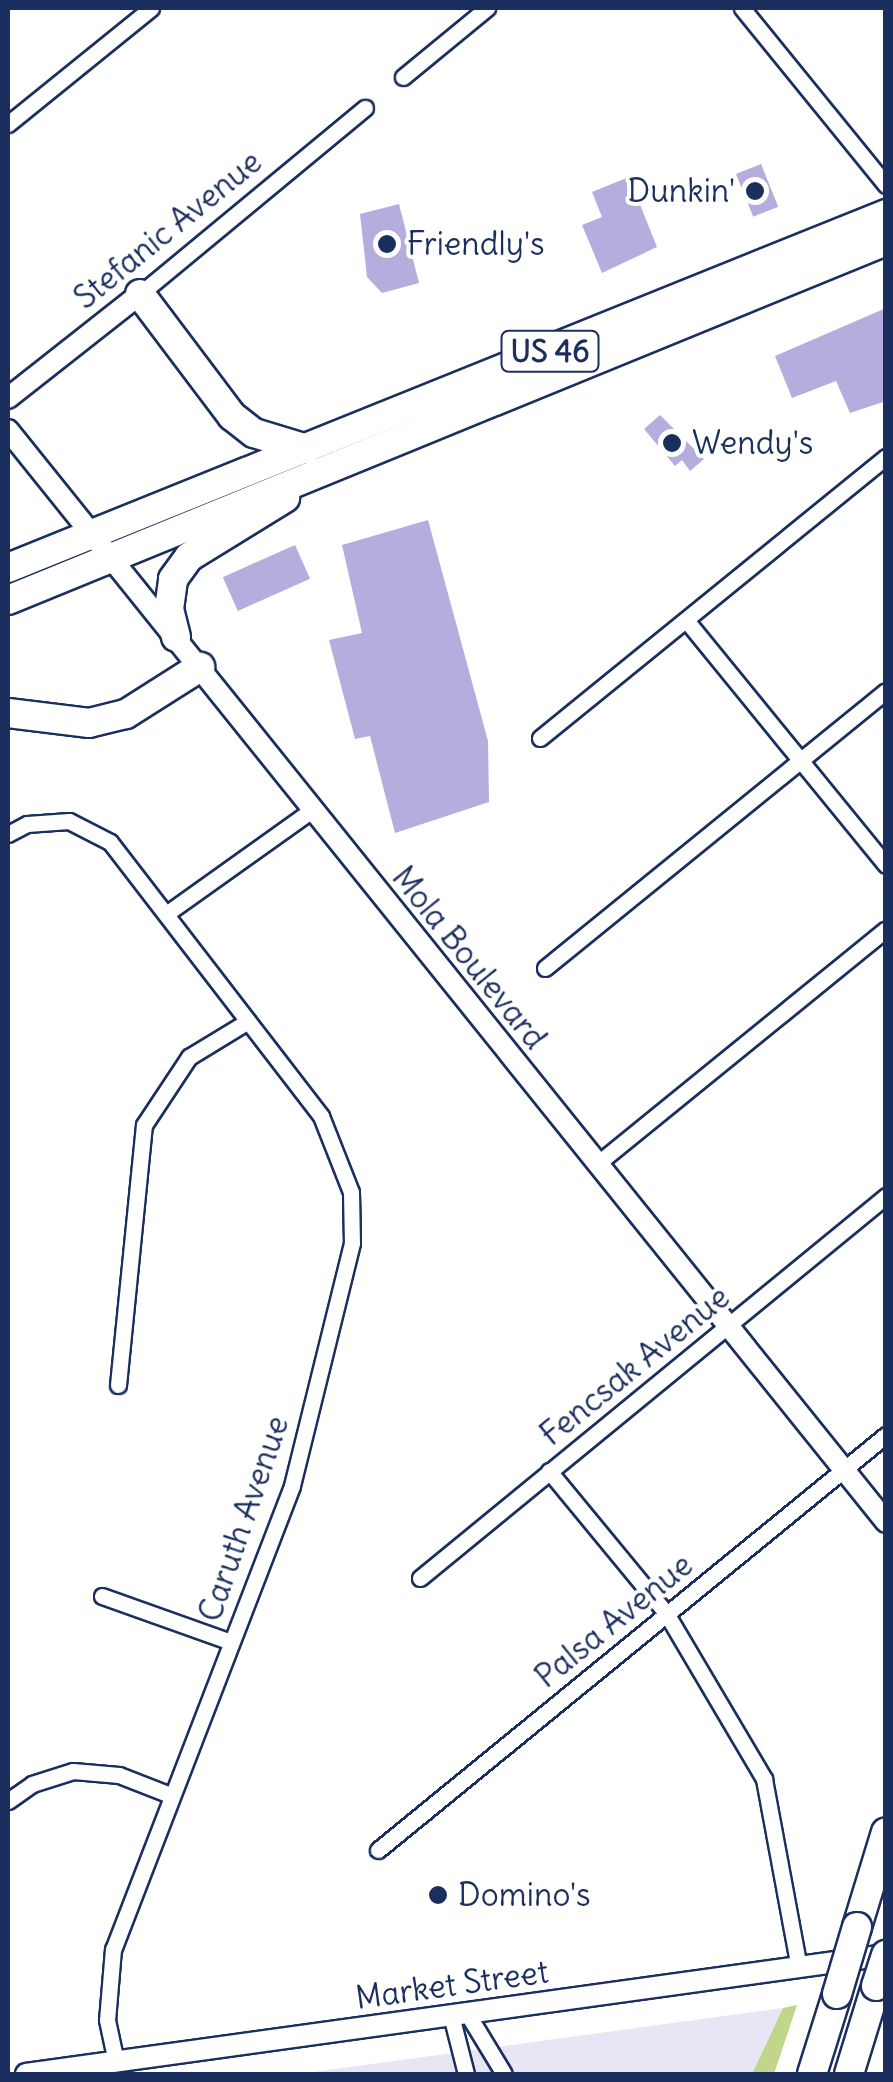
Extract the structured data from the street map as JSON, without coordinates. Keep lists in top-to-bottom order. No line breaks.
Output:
{"streets":{"highway":["US 46"],"street":["Stefanic Avenue","Mola Boulevard","Fencsak Avenue","Caruth Avenue","Palsa Avenue","Market Street"]},"crossings":[["US 46","Mola Boulevard"],["Mola Boulevard","Fencsak Avenue"],["Mola Boulevard","Palsa Avenue"],["Caruth Avenue","Market Street"]],"places":["Dunkin'","Friendly's","Wendy's","Domino's"]}
